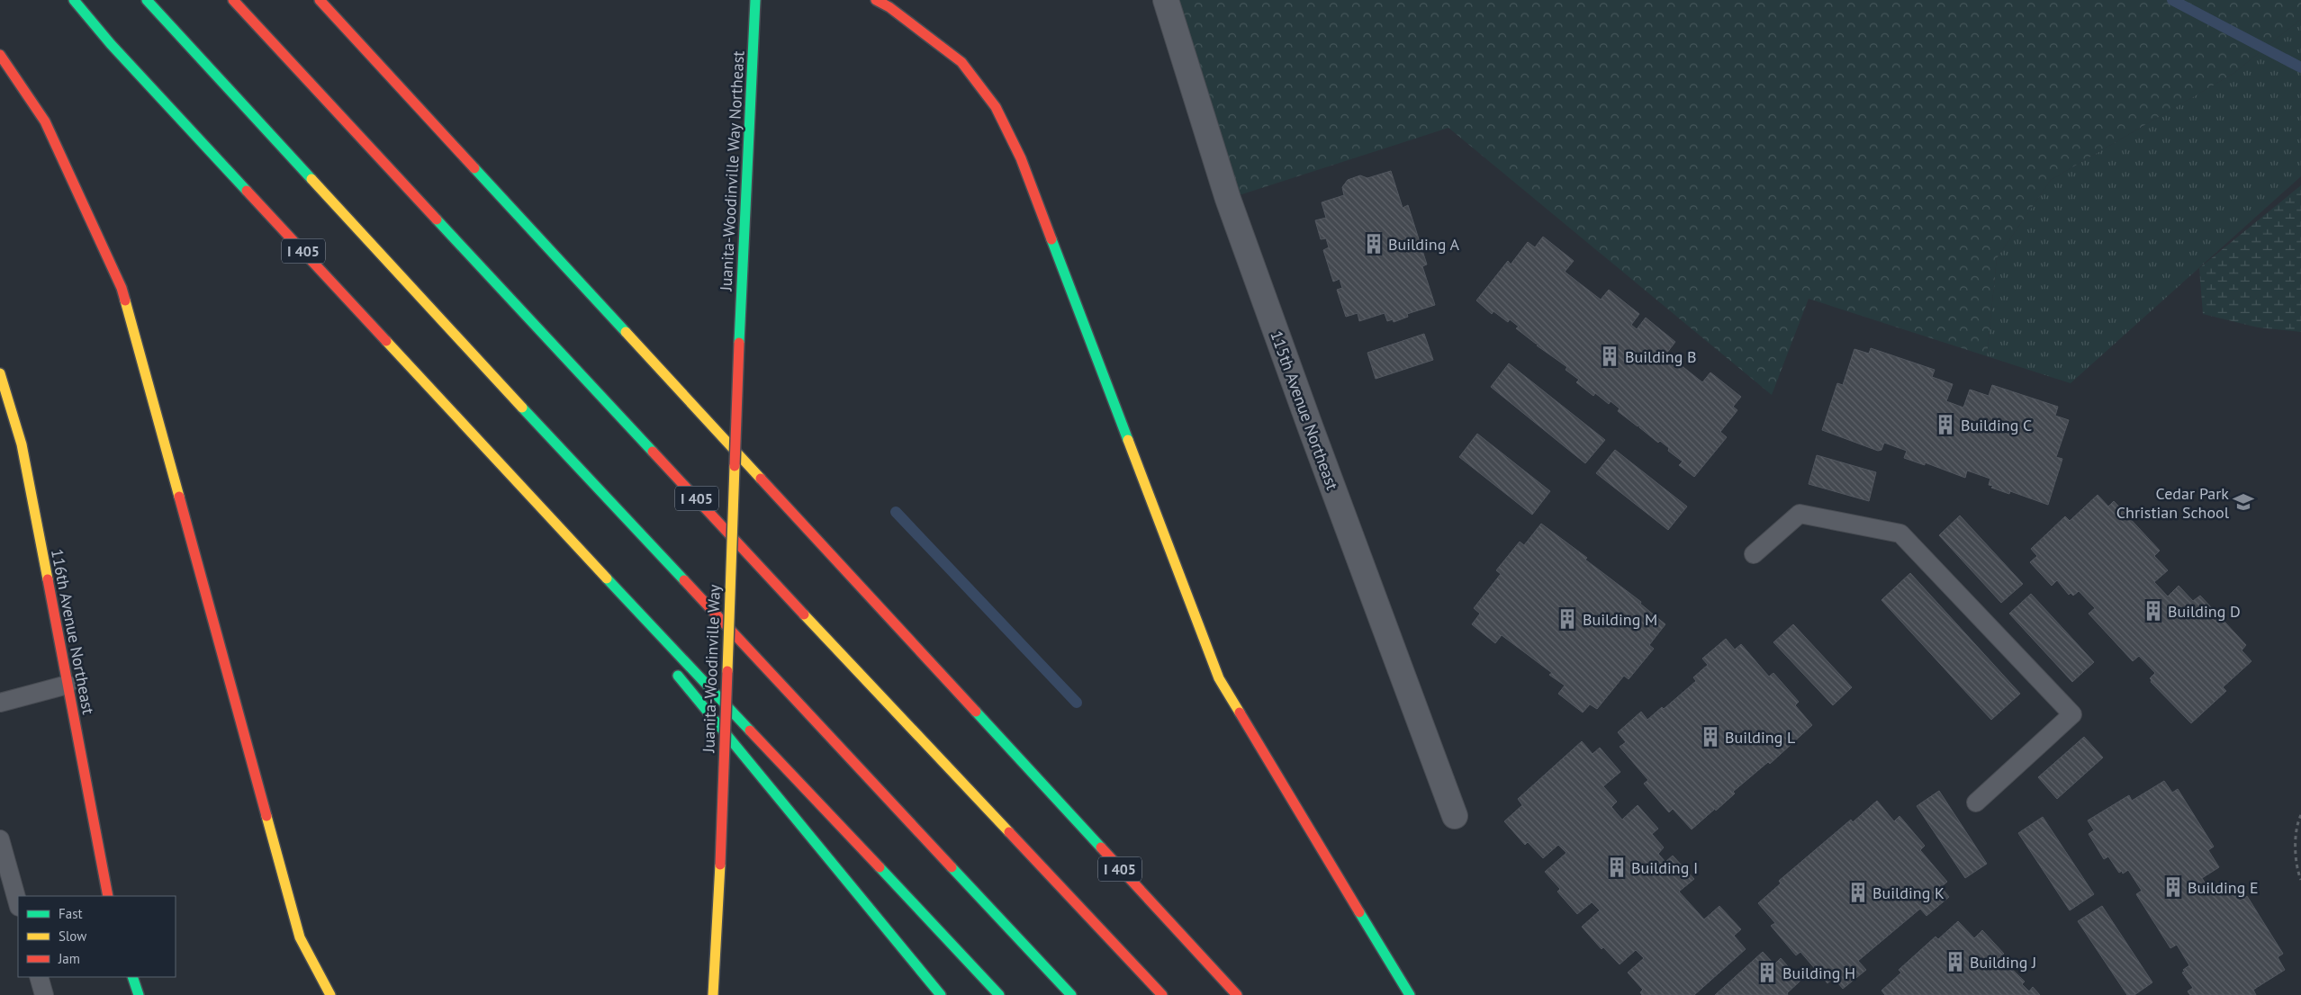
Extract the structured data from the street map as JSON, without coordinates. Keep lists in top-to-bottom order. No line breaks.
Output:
{"streets":{"main road":["Juanita-Woodinville Way Northeast","I 405","116th Avenue Northeast","Juanita-Woodinville Way"],"street":["115th Avenue Northeast"]},"crossings":[["Juanita-Woodinville Way Northeast","Juanita-Woodinville Way"]],"places":{"building":["Building A","Building B","Building C","Building D","Building M","Building L","Building I","Building E","Building K","Building J","Building H"],"school or university":["Cedar Park Christian School"]},"legend":["Fast","Slow","Jam"]}
